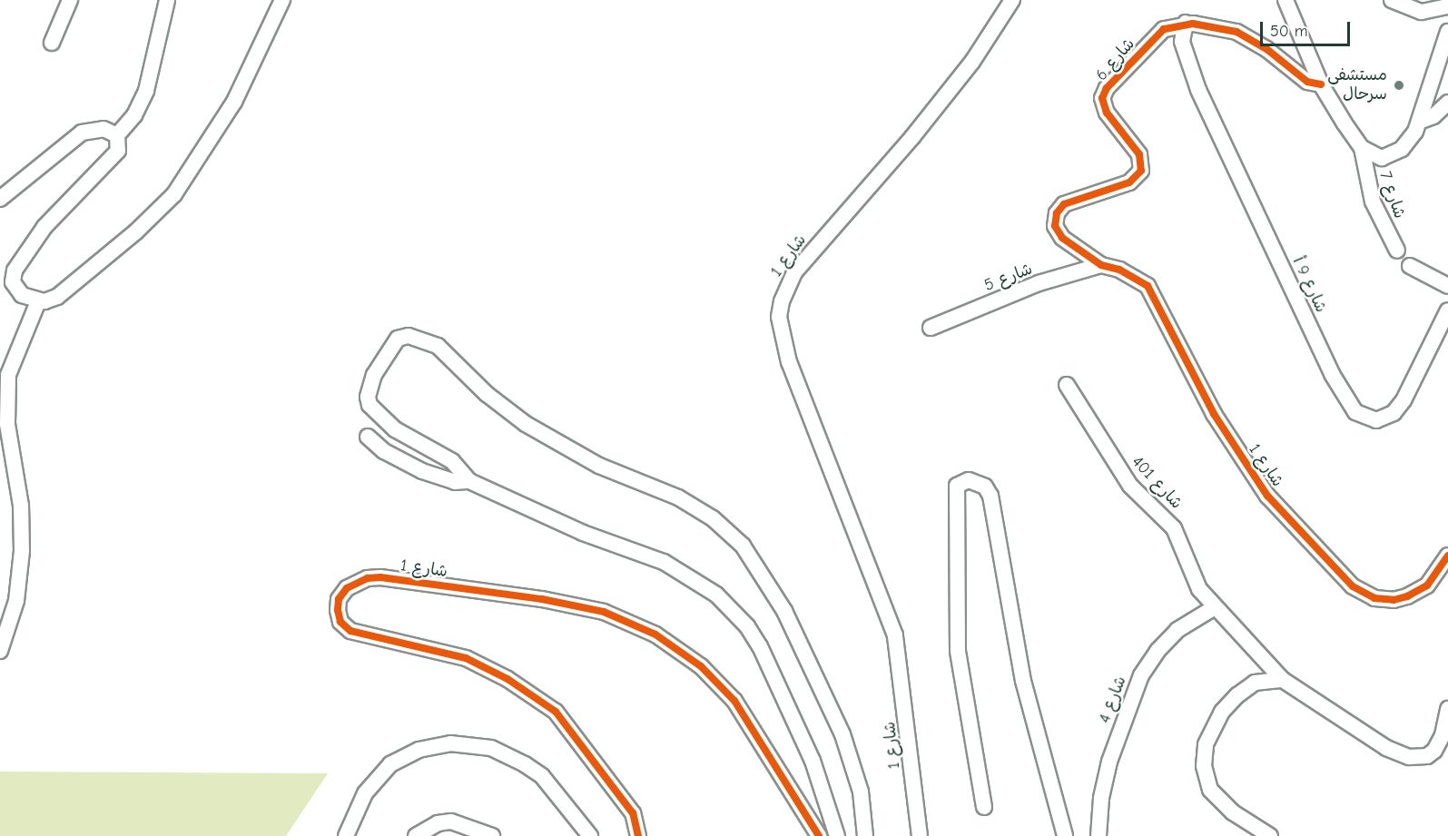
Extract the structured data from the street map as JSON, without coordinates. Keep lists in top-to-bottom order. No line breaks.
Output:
{"streets":{"street":["شارع 6","شارع 7","شارع 1","شارع 5","شارع 9 أ","شارع 401","شارع 4"]},"crossings":[["شارع 6","شارع 1"],["شارع 6","شارع 5"],["شارع 6","شارع 9 أ"],["شارع 1","شارع 5"],["شارع 401","شارع 4"]],"places":["مستشفى سرحال"],"scale_bar":"50 m"}
